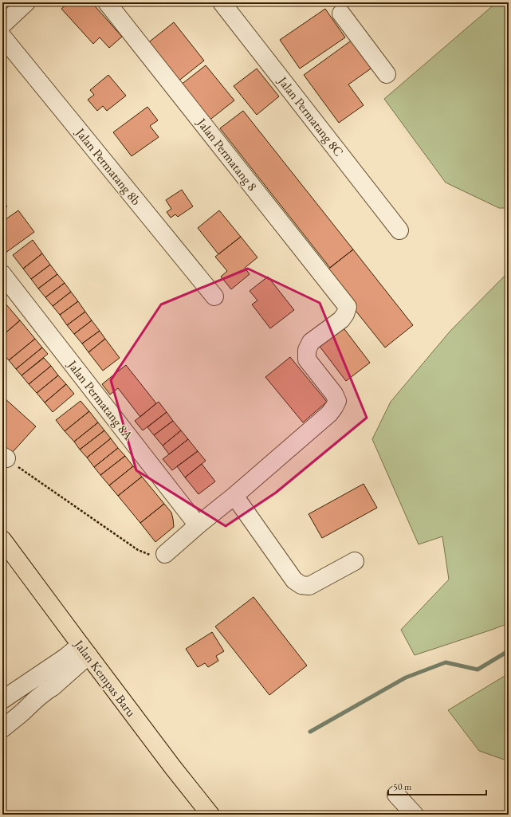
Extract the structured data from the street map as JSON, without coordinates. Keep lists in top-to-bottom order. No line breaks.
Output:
{"streets":{"main road":["Jalan Kempas Baru"],"street":["Jalan Permatang 8C","Jalan Permatang 8","Jalan Permatang 8b","Jalan Permatang 8A"]},"scale_bar":"50 m"}
